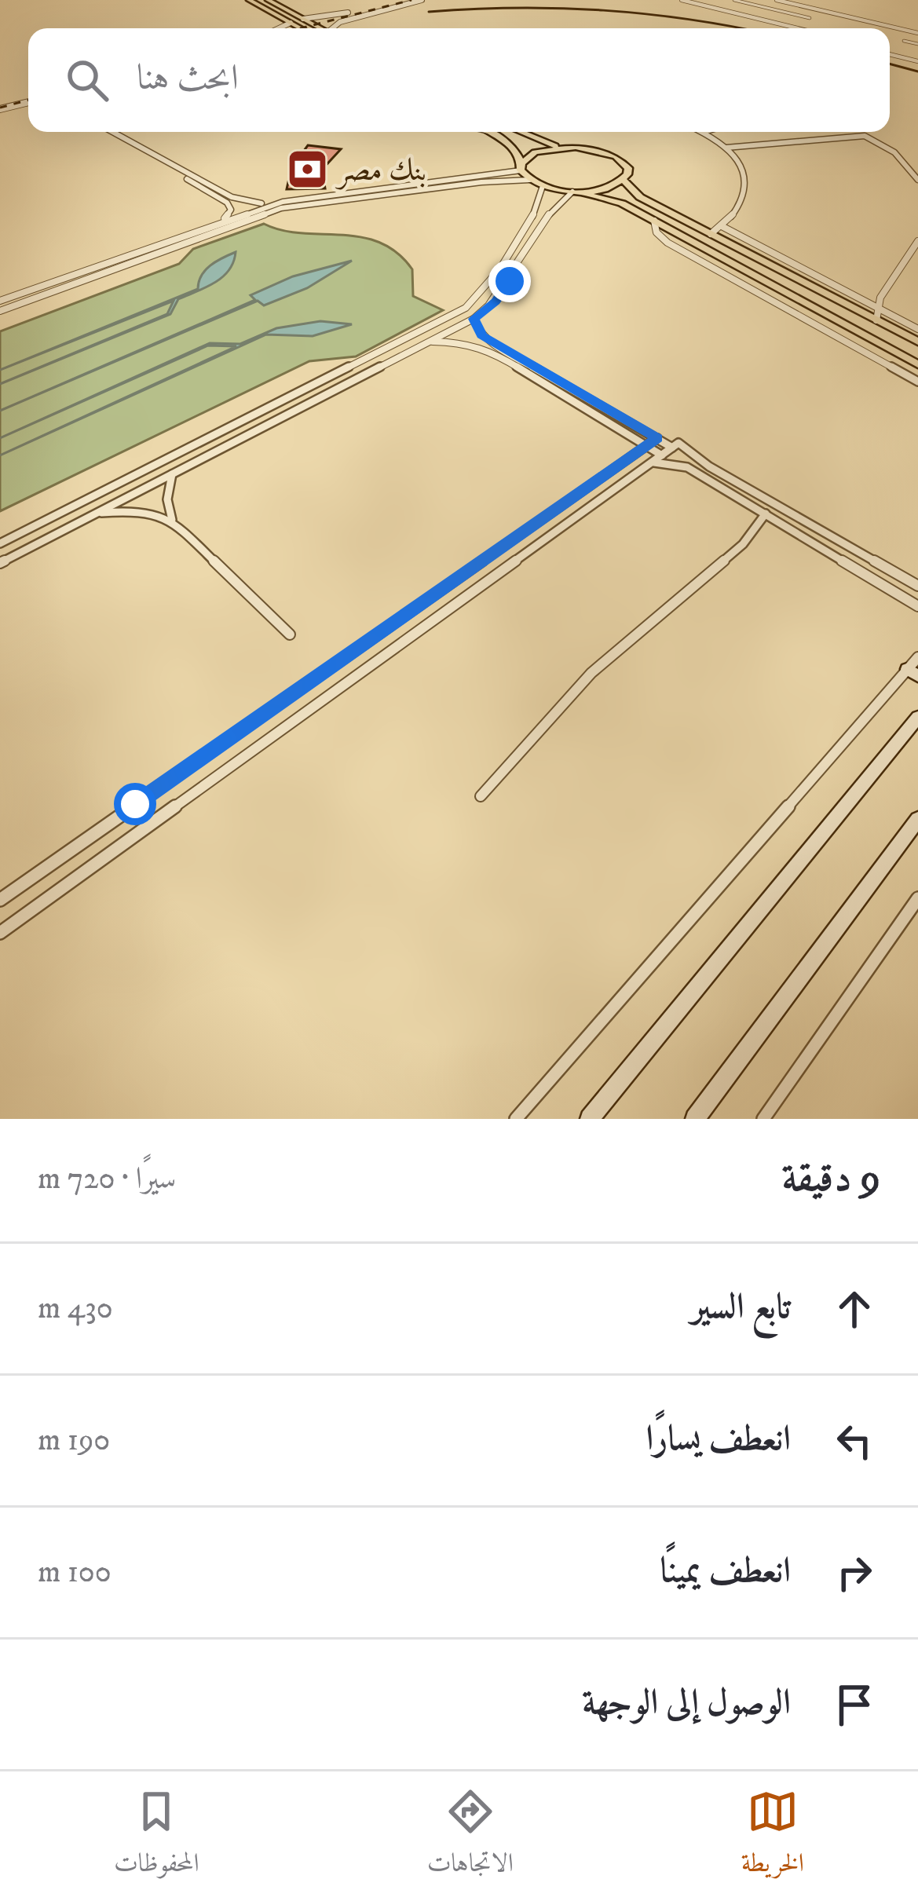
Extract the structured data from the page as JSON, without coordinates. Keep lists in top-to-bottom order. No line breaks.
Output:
{"places":{"bank":["بنك مصر"]},"page":{"search":"ابحث هنا","heading":["9 دقيقة","سيرًا · 720 m"],"list":[["تابع السير","430 m"],["انعطف يسارًا","190 m"],["انعطف يمينًا","100 m"],"الوصول إلى الوجهة"],"nav":["الخريطة","الاتجاهات","المحفوظات"]}}
